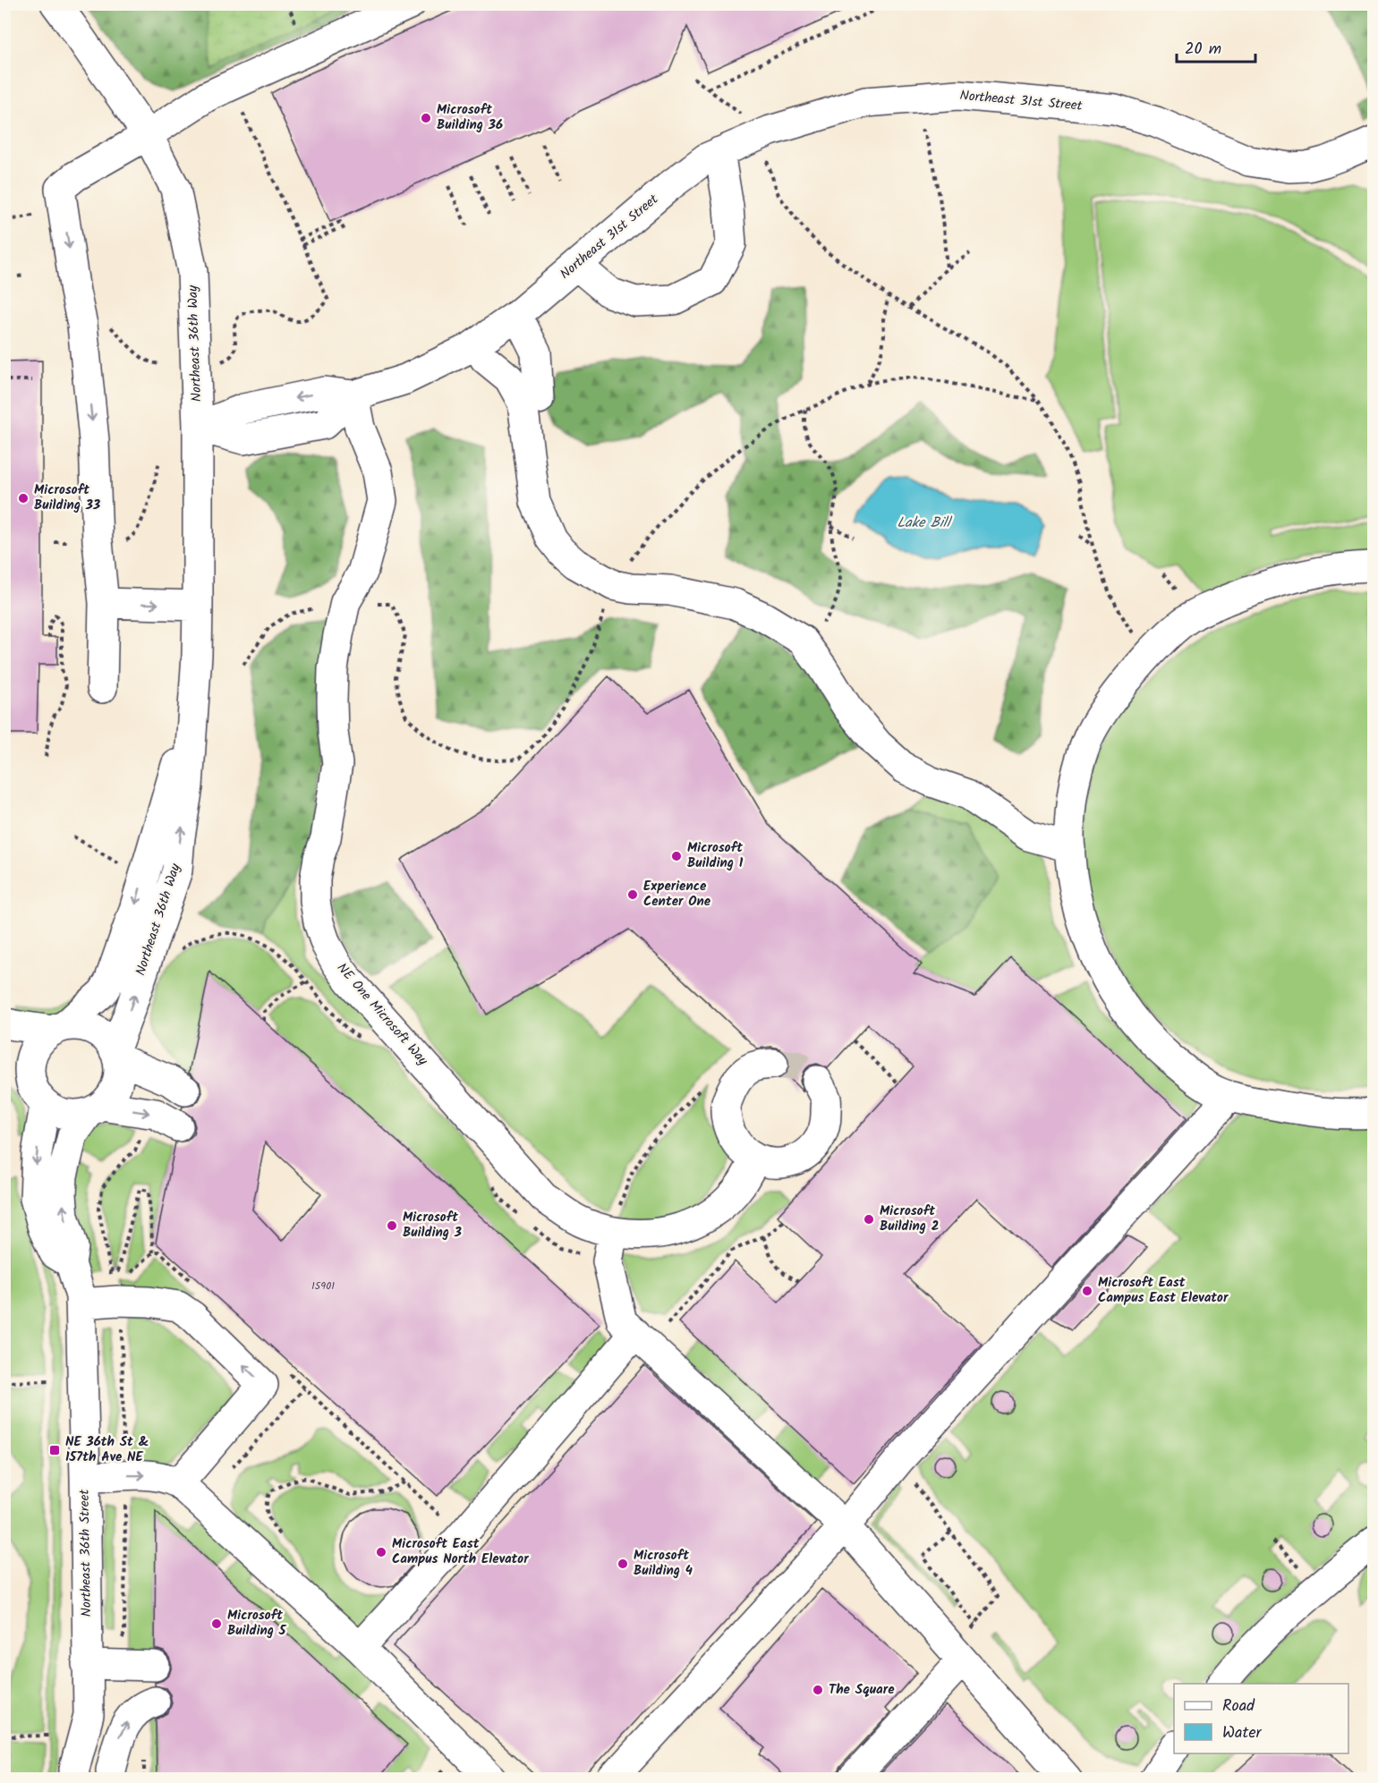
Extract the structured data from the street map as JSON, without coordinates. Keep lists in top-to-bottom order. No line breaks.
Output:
{"streets":{"street":["Northeast 31st Street","Northeast 36th Way","NE One Microsoft Way","Northeast 36th Street"]},"crossings":[["Northeast 31st Street","Northeast 36th Way"],["Northeast 31st Street","NE One Microsoft Way"],["Northeast 36th Way","Northeast 36th Street"]],"water":["Lake Bill"],"places":{"other":["Microsoft Building 36","Microsoft Building 33","Microsoft Building 1","Experience Center One","Microsoft Building 2","Microsoft Building 3","Microsoft East Campus East Elevator","Microsoft East Campus North Elevator","Microsoft Building 4","Microsoft Building 5","The Square"],"transit":["NE 36th St & 157th Ave NE"]},"house_numbers":["15901"],"legend":["Road","Water"],"scale_bar":"20 m"}
